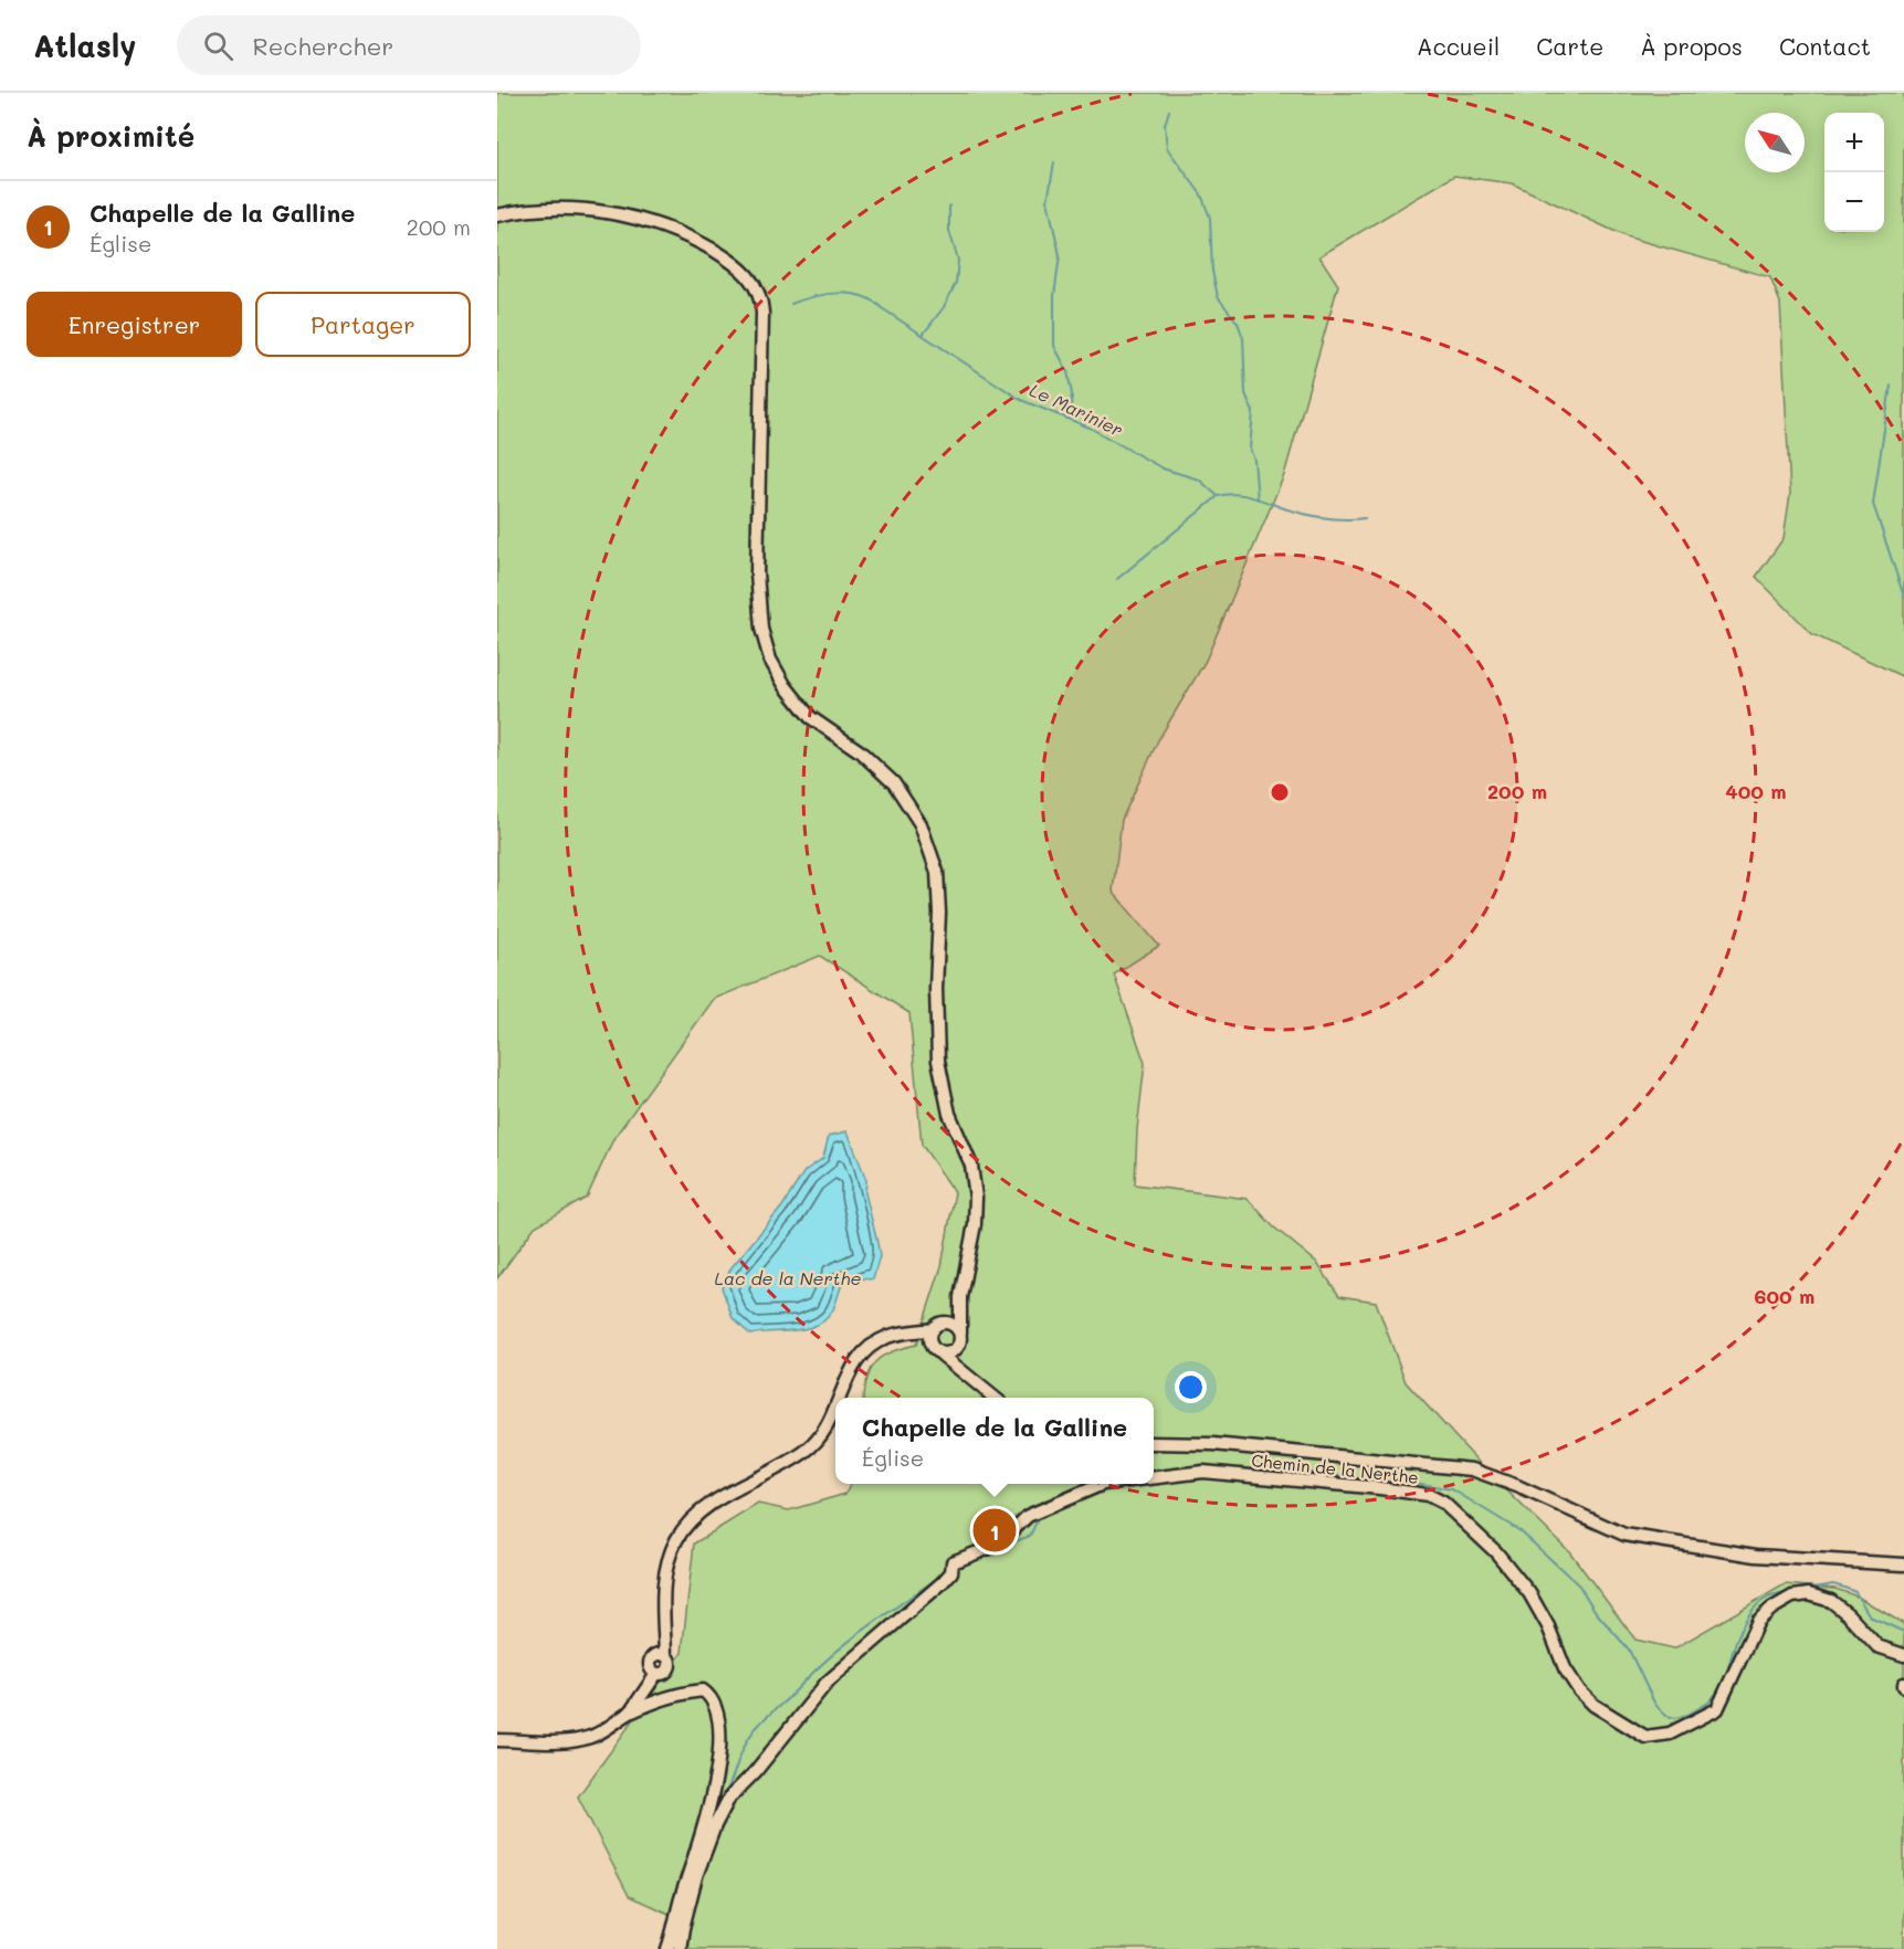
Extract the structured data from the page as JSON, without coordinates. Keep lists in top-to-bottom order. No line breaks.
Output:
{"streets":{"street":["Chemin de la Nerthe"]},"water":["Le Marinier","Lac de la Nerthe"],"north":"top left","page":{"header":"Atlasly","search":"Rechercher","nav":["Accueil","Carte","À propos","Contact"],"heading":"À proximité","map_buttons":["+","−"],"list":[{"mark":"1","name":"Chapelle de la Galline","note":"Église","value":"200 m"}],"buttons":["Enregistrer","Partager"],"popup":["Chapelle de la Galline","Église"],"pins":"1"},"rings":["200 m","400 m","600 m"]}
